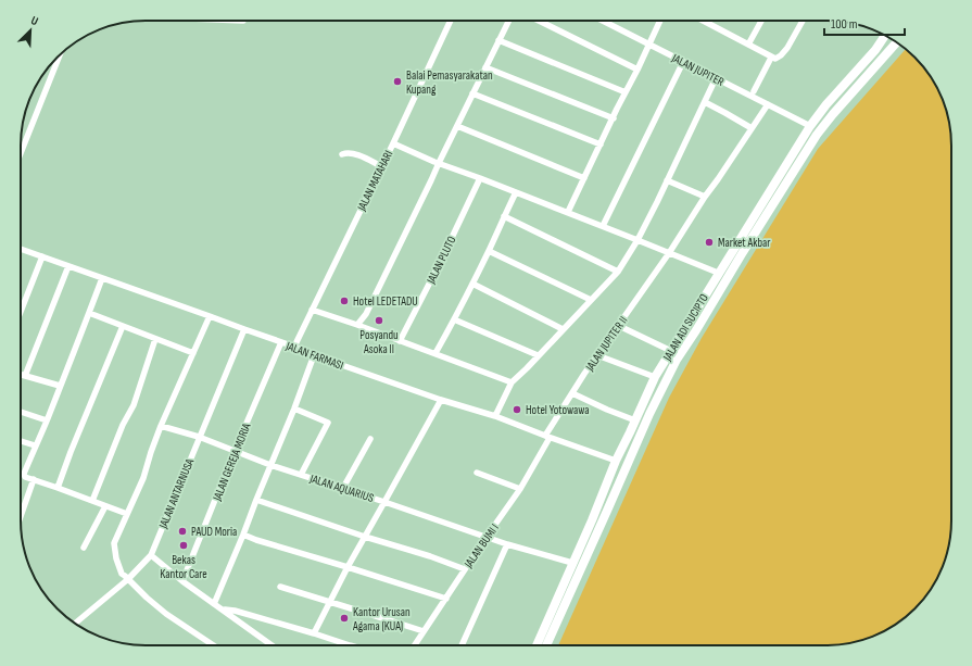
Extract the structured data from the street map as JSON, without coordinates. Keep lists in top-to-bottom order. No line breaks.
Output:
{"streets":{"highway":["JALAN ADI SUCIPTO"],"street":["JALAN JUPITER","JALAN MATAHARI","JALAN PLUTO","JALAN JUPITER II","JALAN FARMASI","JALAN GEREJA MORIA","JALAN AQUARIUS","JALAN ANTARNUSA","JALAN BUMI I"]},"crossings":[["JALAN JUPITER","JALAN ADI SUCIPTO"],["JALAN JUPITER","JALAN JUPITER II"],["JALAN MATAHARI","JALAN FARMASI"],["JALAN ADI SUCIPTO","JALAN FARMASI"],["JALAN ADI SUCIPTO","JALAN AQUARIUS"],["JALAN JUPITER II","JALAN FARMASI"],["JALAN JUPITER II","JALAN BUMI I"],["JALAN FARMASI","JALAN GEREJA MORIA"],["JALAN FARMASI","JALAN ANTARNUSA"],["JALAN FARMASI","JALAN BUMI I"],["JALAN GEREJA MORIA","JALAN AQUARIUS"],["JALAN AQUARIUS","JALAN ANTARNUSA"],["JALAN AQUARIUS","JALAN BUMI I"]],"places":["Balai Pemasyarakatan Kupang","Market Akbar","Hotel LEDETADU","Posyandu Asoka II","Hotel Yotowawa","PAUD Moria","Bekas Kantor Care","Kantor Urusan Agama (KUA)"],"scale_bar":"100 m","north":"top right"}
